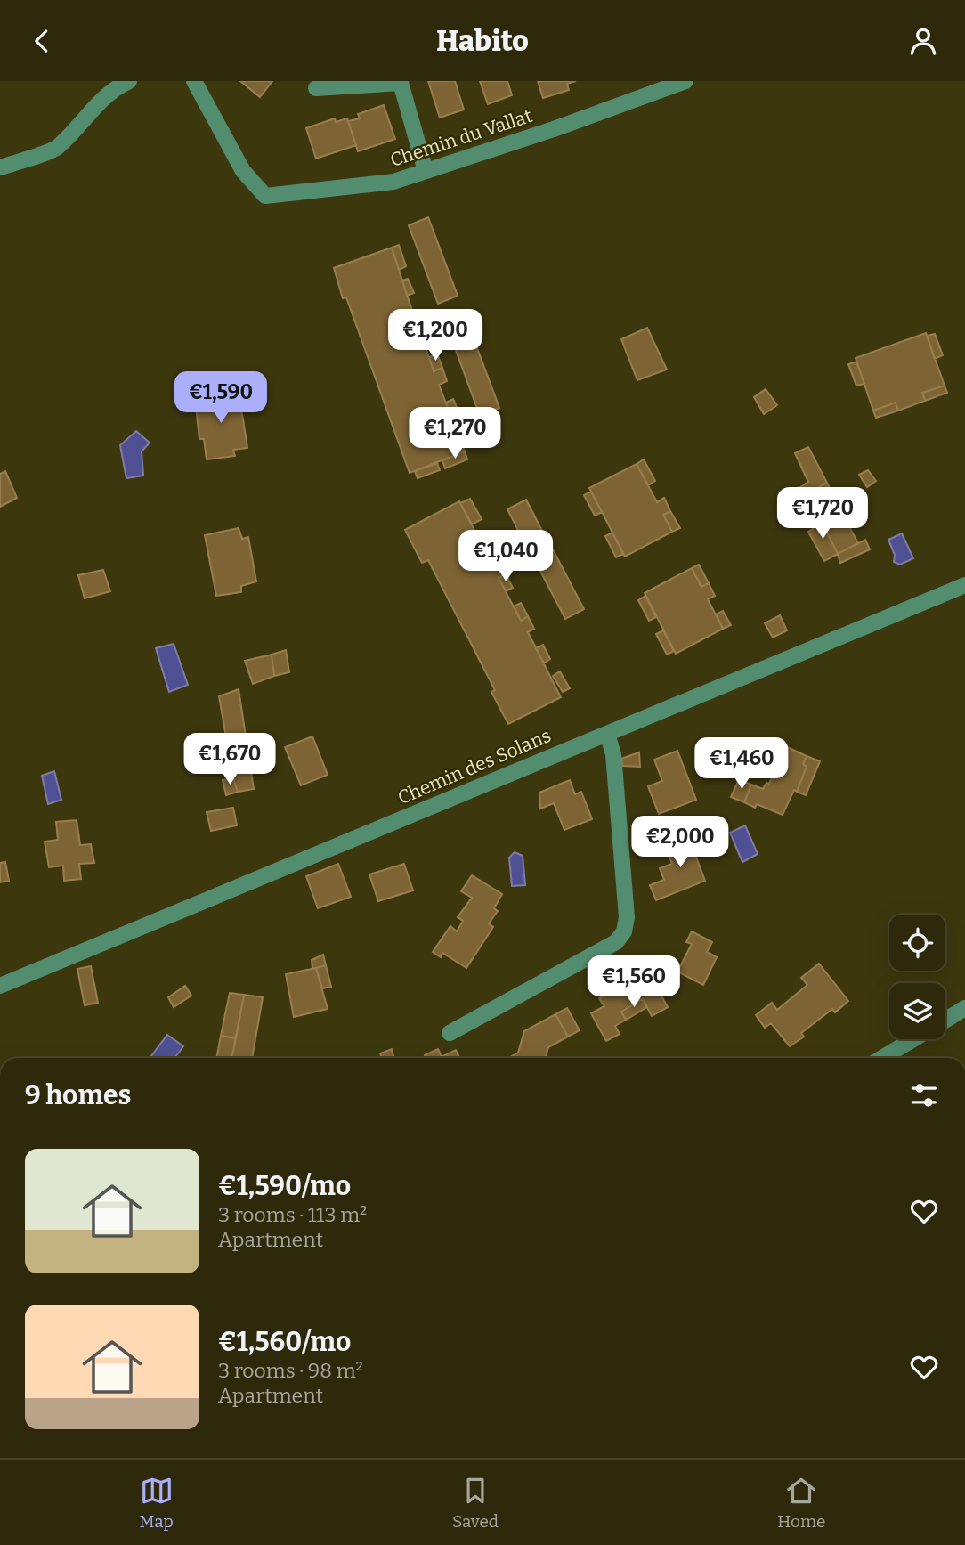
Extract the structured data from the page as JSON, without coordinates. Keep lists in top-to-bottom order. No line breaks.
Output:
{"streets":{"street":["Chemin du Vallat","Chemin des Solans"]},"page":{"header":"Habito","price":["€1,200","€1,590","€1,270","€1,720","€1,040","€1,670","€1,460","€2,000","€1,560"],"heading":"9 homes","list":[{"name":"€1,590/mo","note":"3 rooms · 113 m² · Apartment"},{"name":"€1,560/mo","note":"3 rooms · 98 m² · Apartment"}],"tabs":["Map","Saved","Home"]}}
